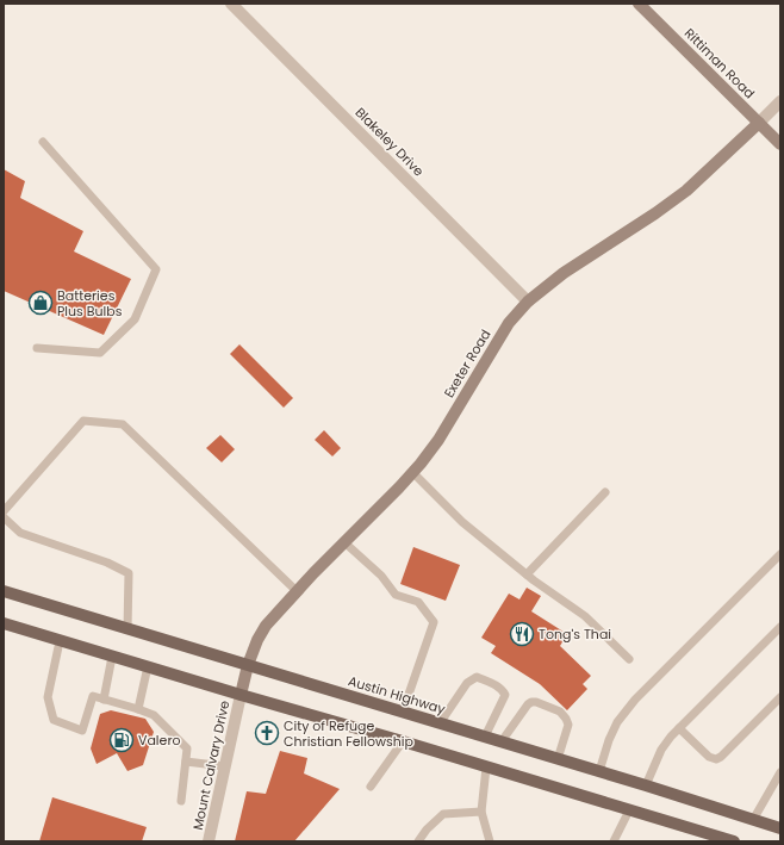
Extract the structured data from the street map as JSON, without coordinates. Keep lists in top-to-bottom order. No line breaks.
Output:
{"streets":{"main road":["Austin Highway"],"street":["Rittiman Road","Blakeley Drive","Exeter Road","Mount Calvary Drive"]},"crossings":[["Rittiman Road","Exeter Road"],["Blakeley Drive","Exeter Road"],["Exeter Road","Austin Highway"],["Exeter Road","Mount Calvary Drive"]],"places":{"shop":["Batteries Plus Bulbs"],"restaurant":["Tong's Thai"],"church":["City of Refuge Christian Fellowship"],"fuel station":["Valero"]}}
